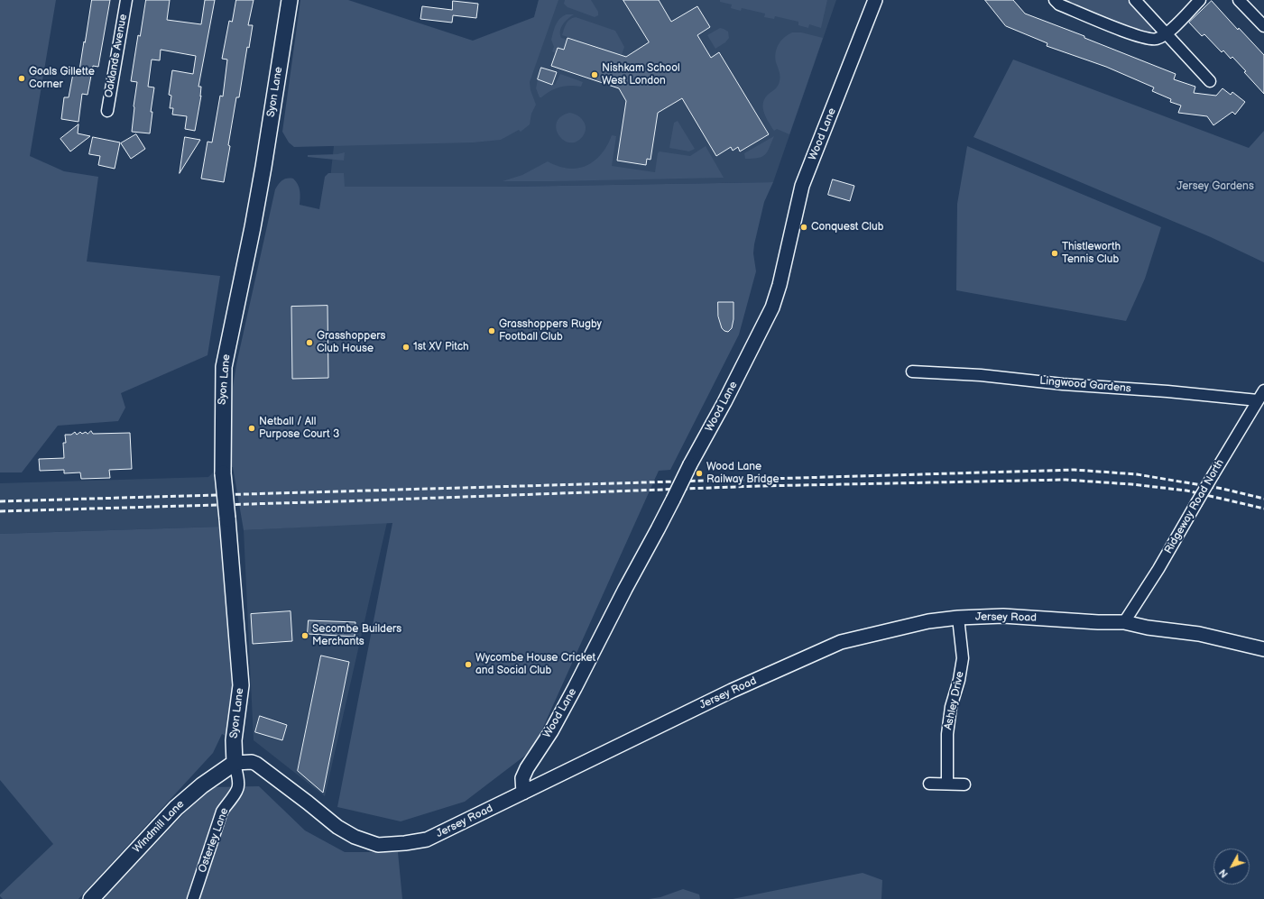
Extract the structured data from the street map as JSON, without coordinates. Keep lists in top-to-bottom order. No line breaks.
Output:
{"streets":{"main road":["Syon Lane","Windmill Lane"],"street":["Oaklands Avenue","Wood Lane","Lingwood Gardens","Ridgeway Road North","Jersey Road","Ashley Drive","Osterley Lane"]},"crossings":[["Syon Lane","Jersey Road"],["Syon Lane","Windmill Lane"],["Syon Lane","Osterley Lane"],["Wood Lane","Jersey Road"],["Lingwood Gardens","Ridgeway Road North"],["Ridgeway Road North","Jersey Road"],["Jersey Road","Ashley Drive"],["Jersey Road","Windmill Lane"],["Jersey Road","Osterley Lane"],["Windmill Lane","Osterley Lane"]],"parks":["Jersey Gardens"],"places":["Nishkam School West London","Goals Gillette Corner","Conquest Club","Thistleworth Tennis Club","Grasshoppers Rugby Football Club","Grasshoppers Club House","1st XV Pitch","Netball / All Purpose Court 3","Wood Lane Railway Bridge","Secombe Builders Merchants","Wycombe House Cricket and Social Club"],"north":"bottom left"}
